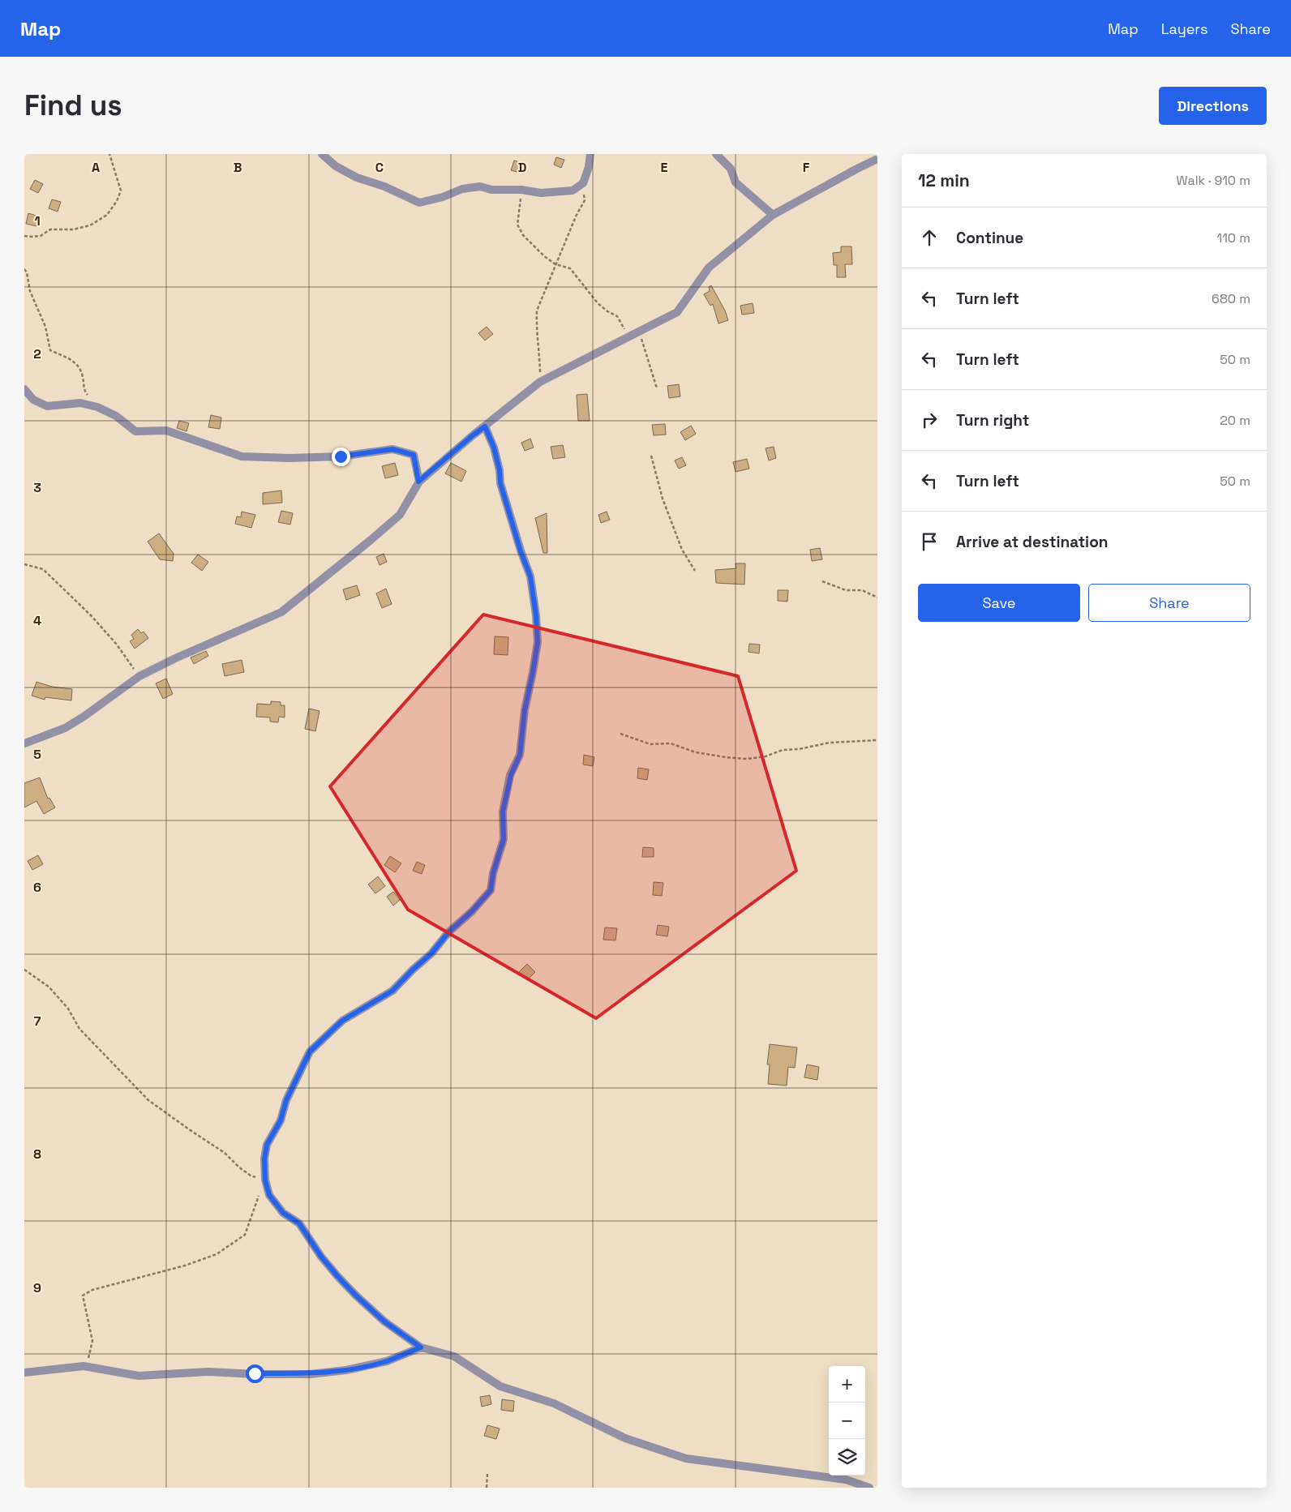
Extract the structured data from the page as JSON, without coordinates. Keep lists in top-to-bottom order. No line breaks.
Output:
{"page":{"header":"Map","nav":["Map","Layers","Share"],"buttons":["Directions",["Save","Share"]],"title":"Find us","heading":["12 min","Walk · 910 m"],"list":[["Continue","110 m"],["Turn left","680 m"],["Turn left","50 m"],["Turn right","20 m"],["Turn left","50 m"],"Arrive at destination"],"map_buttons":["+","−"]},"grid":{"columns":["A","B","C","D","E","F"],"rows":["1","2","3","4","5","6","7","8","9"]}}
